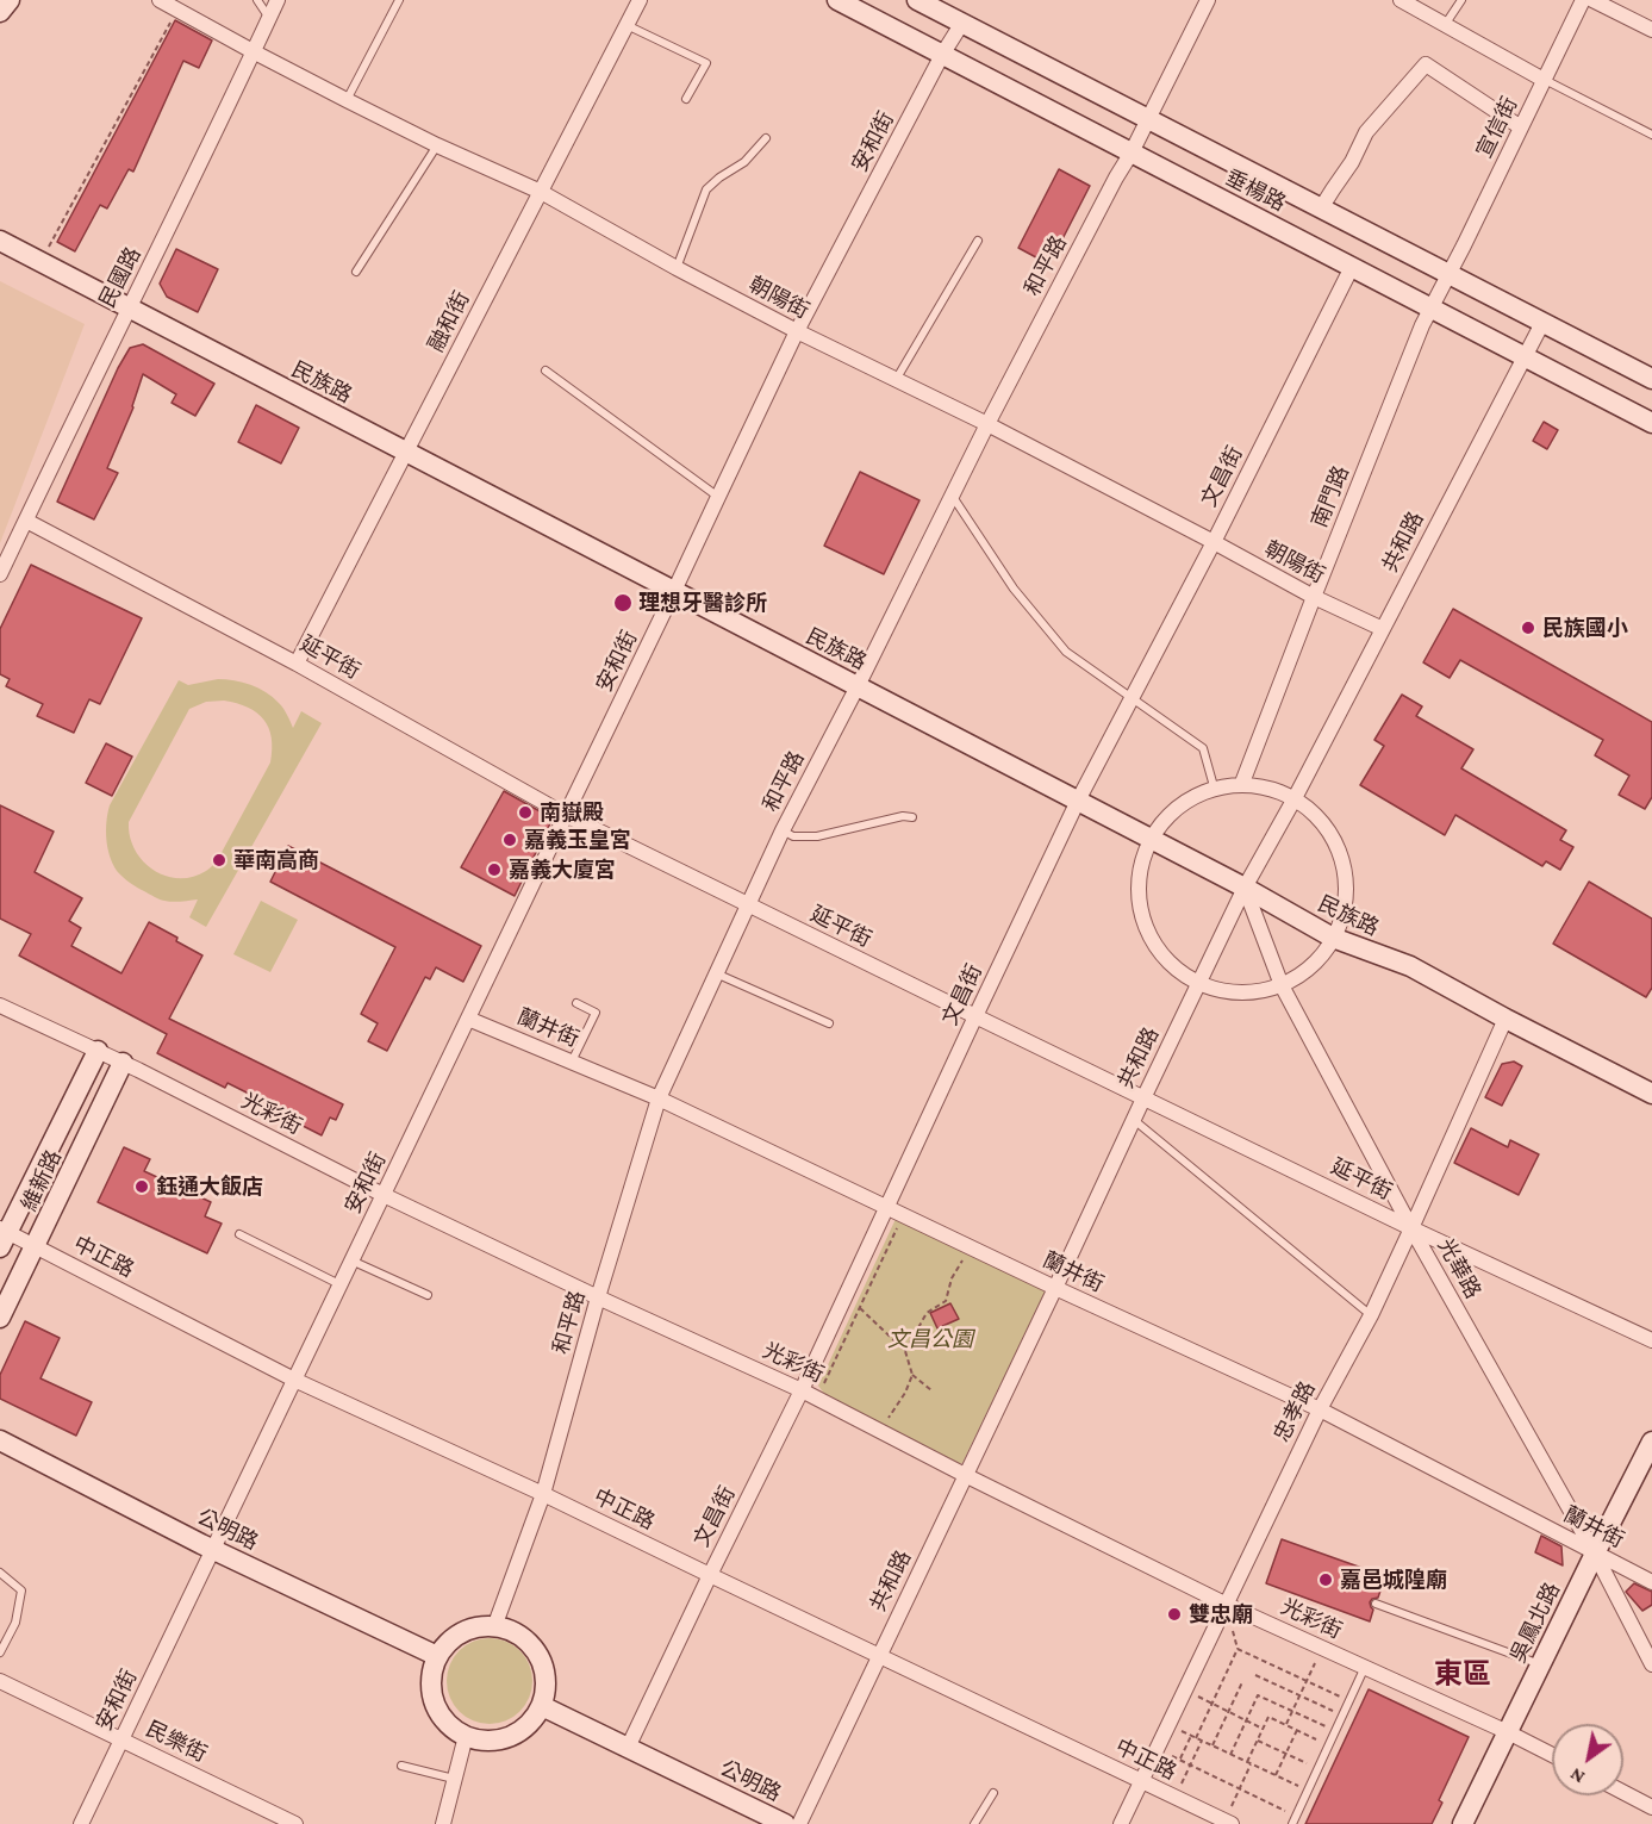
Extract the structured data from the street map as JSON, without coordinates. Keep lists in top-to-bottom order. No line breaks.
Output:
{"streets":{"street":["宣信街","安和街","垂楊路","和平路","民國路","朝陽街","融和街","民族路","文昌街","南門路","共和路","延平街","蘭井街","光彩街","維新路","中正路","光華路","忠孝路","公明路","吳鳳北路","民樂街"]},"crossings":[["宣信街","垂楊路"],["宣信街","南門路"],["安和街","垂楊路"],["安和街","朝陽街"],["安和街","民族路"],["安和街","延平街"],["安和街","蘭井街"],["安和街","光彩街"],["安和街","中正路"],["安和街","公明路"],["安和街","民樂街"],["垂楊路","和平路"],["垂楊路","文昌街"],["垂楊路","南門路"],["垂楊路","共和路"],["和平路","朝陽街"],["和平路","民族路"],["和平路","延平街"],["和平路","蘭井街"],["和平路","光彩街"],["和平路","中正路"],["和平路","公明路"],["民國路","朝陽街"],["民國路","民族路"],["民國路","延平街"],["朝陽街","融和街"],["朝陽街","文昌街"],["朝陽街","南門路"],["朝陽街","共和路"],["融和街","民族路"],["融和街","延平街"],["民族路","文昌街"],["民族路","共和路"],["民族路","光華路"],["民族路","忠孝路"],["文昌街","延平街"],["文昌街","蘭井街"],["文昌街","光彩街"],["文昌街","中正路"],["文昌街","公明路"],["共和路","延平街"],["共和路","蘭井街"],["共和路","光彩街"],["共和路","中正路"],["共和路","光華路"],["延平街","光華路"],["延平街","忠孝路"],["蘭井街","光華路"],["蘭井街","忠孝路"],["蘭井街","吳鳳北路"],["光彩街","維新路"],["光彩街","忠孝路"],["光彩街","吳鳳北路"],["維新路","中正路"],["中正路","忠孝路"],["光華路","忠孝路"],["光華路","吳鳳北路"]],"districts":["東區"],"parks":["文昌公園"],"places":["理想牙醫診所","民族國小","南嶽殿","嘉義玉皇宮","華南高商","嘉義大廈宮","鈺通大飯店","嘉邑城隍廟","雙忠廟"],"north":"bottom left"}
